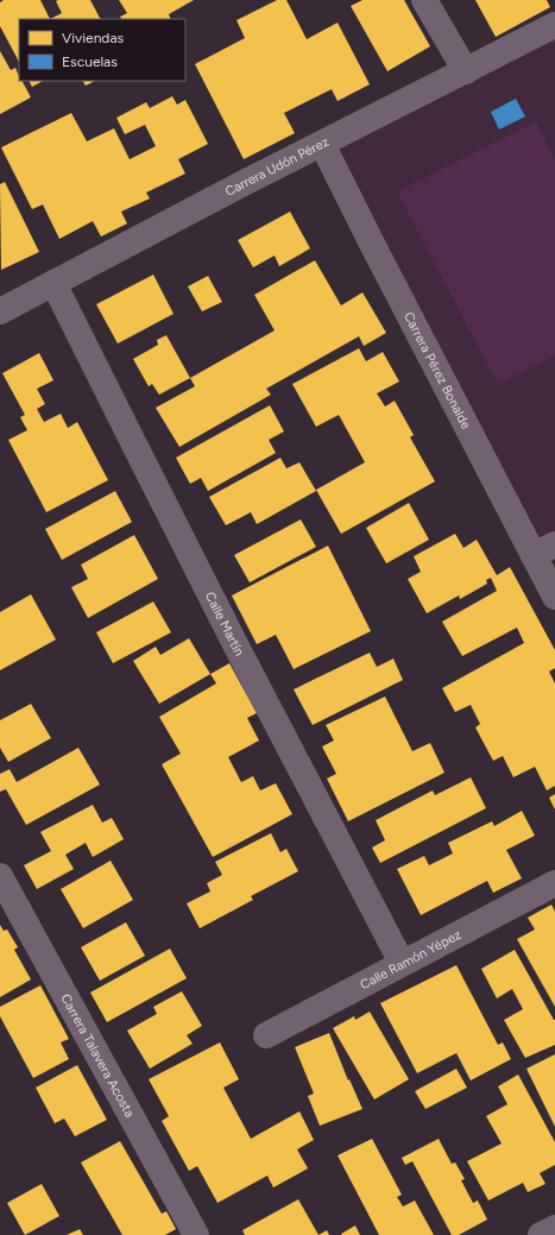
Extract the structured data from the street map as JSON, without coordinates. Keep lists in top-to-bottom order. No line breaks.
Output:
{"streets":{"street":["Carrera Udón Pérez","Carrera Pérez Bonalde","Calle Martín","Calle Ramón Yépez","Carrera Talavera Acosta"]},"crossings":[["Carrera Udón Pérez","Carrera Pérez Bonalde"],["Carrera Udón Pérez","Calle Martín"],["Calle Martín","Calle Ramón Yépez"]],"legend":["Viviendas","Escuelas"]}
